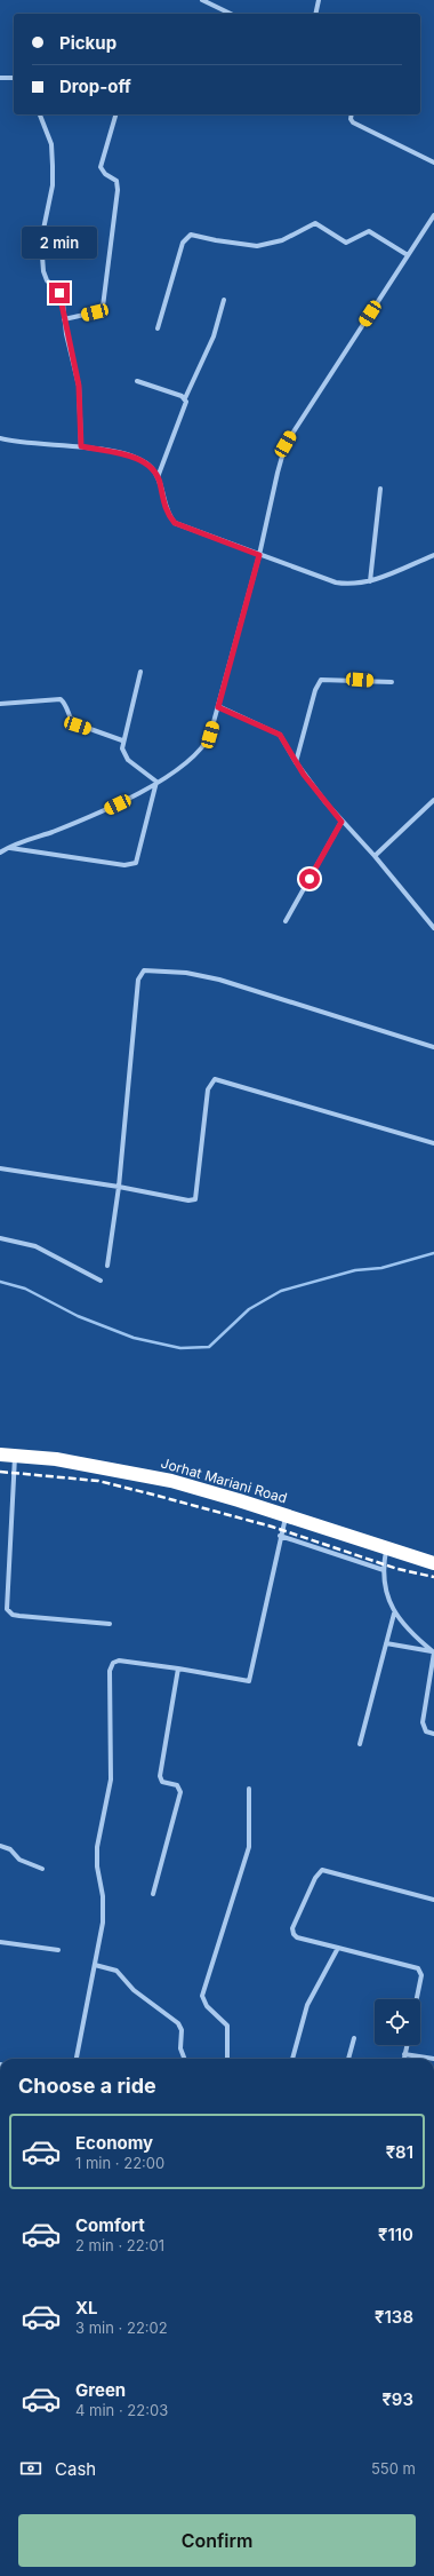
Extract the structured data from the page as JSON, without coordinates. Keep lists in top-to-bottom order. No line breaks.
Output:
{"streets":{"highway":["Jorhat Mariani Road"]},"page":{"banner":["Pickup","Drop-off"],"bubble":"2 min","heading":"Choose a ride","list":[{"name":"Economy","note":"1 min · 22:00","value":"₹81"},{"name":"Comfort","note":"2 min · 22:01","value":"₹110"},{"name":"XL","note":"3 min · 22:02","value":"₹138"},{"name":"Green","note":"4 min · 22:03","value":"₹93"}],"pay":["Cash","550 m"],"buttons":"Confirm"}}
